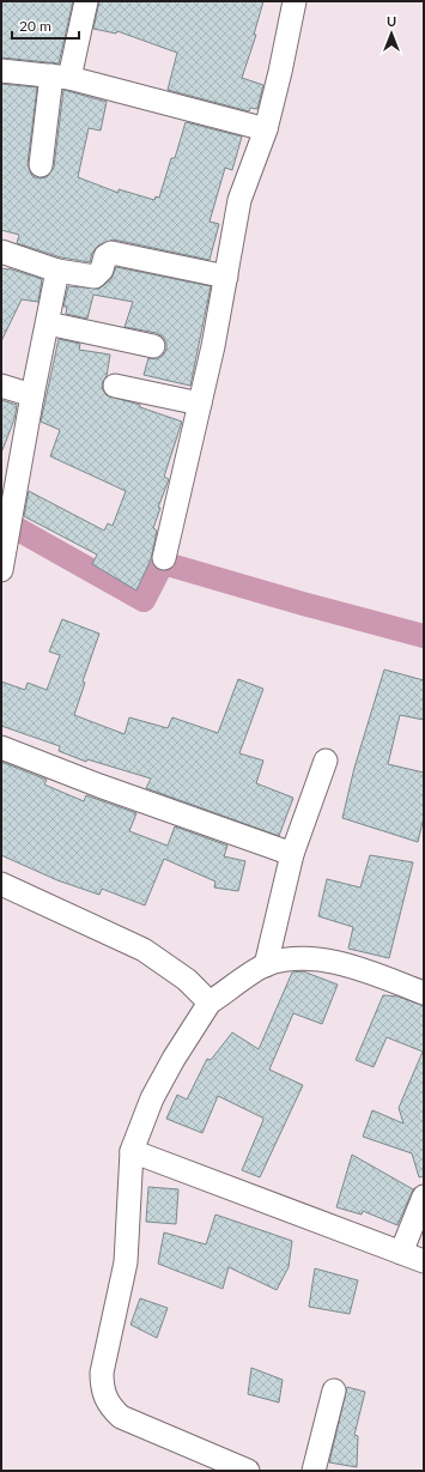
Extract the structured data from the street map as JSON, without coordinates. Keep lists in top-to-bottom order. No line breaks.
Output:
{"scale_bar":"20 m","north":"top"}
